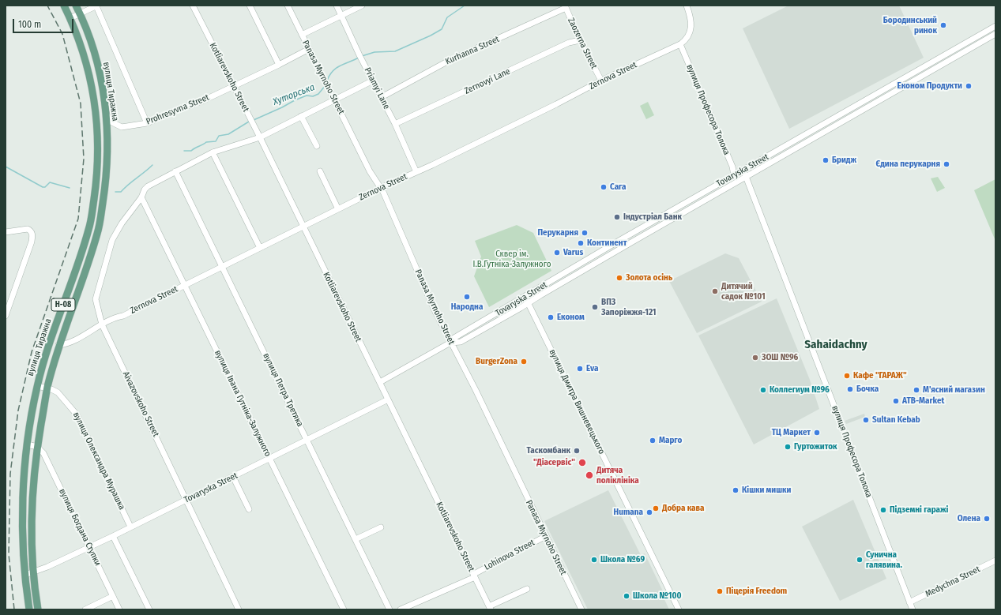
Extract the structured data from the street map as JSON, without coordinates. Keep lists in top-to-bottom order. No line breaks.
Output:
{"streets":{"main road":["вулиця Тиражна","Н-08"],"street":["Zaozerna Street","Kurhanna Street","Zernova Street","Kotliarevskoho Street","Panasa Myrnoho Street","Zernovyi Lane","Priamyi Lane","Prohresyvna Street","вулиця Професора Толока","Tovaryska Street","вулиця Петра Третяка","вулиця Дмитра Вишневецького","вулиця Івана Гутніка-Залужного","Aivazovskoho Street","вулиця Олександра Мурашка","вулиця Богдана Ступки","Lohinova Street","Medychna Street"]},"crossings":[["Zaozerna Street","Kurhanna Street"],["Zaozerna Street","Zernova Street"],["Zaozerna Street","Zernovyi Lane"],["Kurhanna Street","Priamyi Lane"],["Zernova Street","Kotliarevskoho Street"],["Zernova Street","Panasa Myrnoho Street"],["Zernova Street","Priamyi Lane"],["Zernova Street","вулиця Тиражна"],["Zernova Street","вулиця Професора Толока"],["Zernova Street","вулиця Петра Третяка"],["Zernova Street","вулиця Івана Гутніка-Залужного"],["Zernova Street","Aivazovskoho Street"],["Kotliarevskoho Street","Prohresyvna Street"],["Kotliarevskoho Street","Tovaryska Street"],["Kotliarevskoho Street","Lohinova Street"],["Panasa Myrnoho Street","Tovaryska Street"],["Panasa Myrnoho Street","Lohinova Street"],["Zernovyi Lane","Priamyi Lane"],["вулиця Тиражна","Prohresyvna Street"],["вулиця Тиражна","Tovaryska Street"],["вулиця Тиражна","вулиця Олександра Мурашка"],["вулиця Тиражна","вулиця Богдана Ступки"],["вулиця Професора Толока","Tovaryska Street"],["вулиця Професора Толока","Medychna Street"],["Tovaryska Street","вулиця Петра Третяка"],["Tovaryska Street","вулиця Дмитра Вишневецького"],["Tovaryska Street","вулиця Івана Гутніка-Залужного"],["Tovaryska Street","Aivazovskoho Street"],["Tovaryska Street","вулиця Олександра Мурашка"],["Tovaryska Street","вулиця Богдана Ступки"],["вулиця Івана Гутніка-Залужного","Aivazovskoho Street"]],"districts":["Sahaidachny"],"water":["Хуторська"],"parks":["Сквер ім. І.В.Гутніка-Залужного"],"places":["Бородинський ринок","Економ Продукти","Бридж","Єдина перукарня","Сага","Індустріал Банк","Перукарня","Континент","Varus","Золота осінь","Дитячий садок №101","Народна","ВПЗ Запоріжжя-121","Економ","ЗОШ №96","BurgerZona","Eva","Кафе \"ГАРАЖ\"","Бочка","Коллегиум №96","М'ясний магазин","ATB-Market","Sultan Kebab","ТЦ Маркет","Марго","Гуртожиток","Таскомбанк","\"Діасервіс\"","Дитяча поліклініка","Кішки мишки","Добра кава","Підземні гаражі","Humana","Олена","Школа №69","Сунична галявина.","Піцерія Freedom","Школа №100"],"scale_bar":"100 m"}
